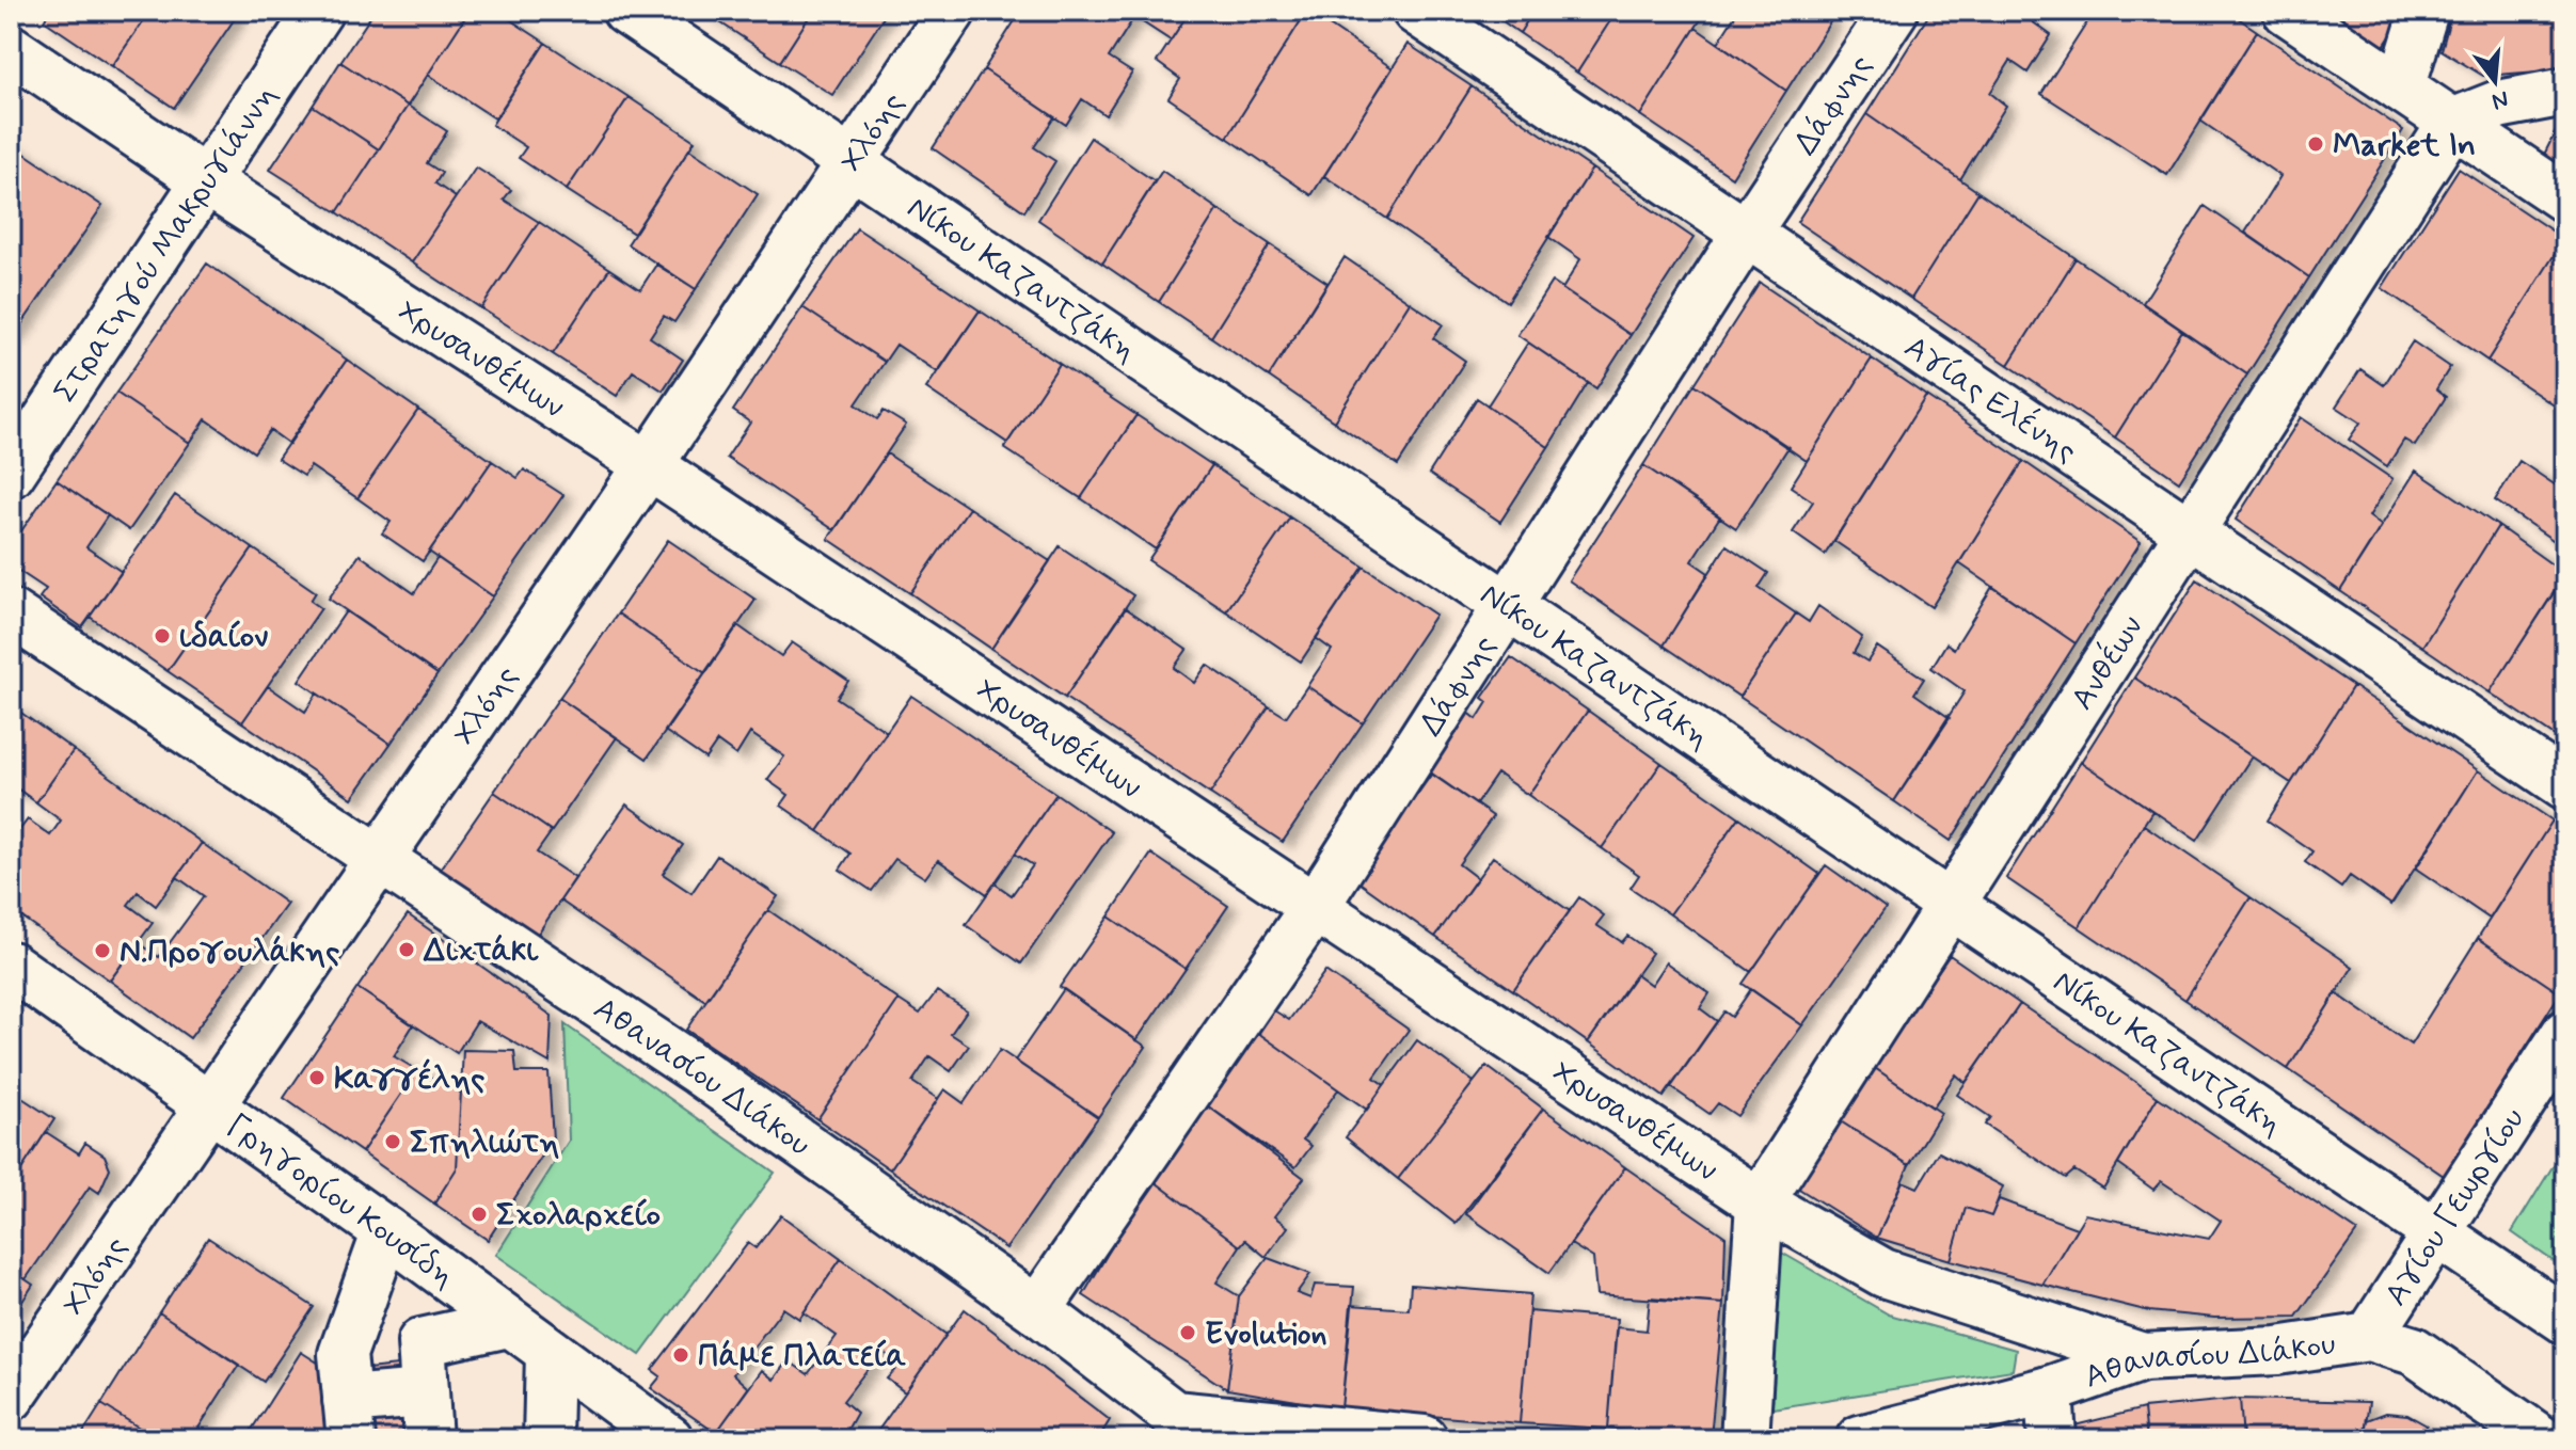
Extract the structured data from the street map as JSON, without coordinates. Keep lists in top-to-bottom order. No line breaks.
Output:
{"streets":{"street":["Δάφνης","Χλόης","Στρατηγού Μακρυγιάννη","Νίκου Καζαντζάκη","Χρυσανθέμων","Αγίας Ελένης","Ανθέων","Αθανασίου Διάκου","Γρηγορίου Κουσίδη","Αγίου Γεωργίου"]},"crossings":[["Δάφνης","Νίκου Καζαντζάκη"],["Δάφνης","Χρυσανθέμων"],["Δάφνης","Αγίας Ελένης"],["Δάφνης","Αθανασίου Διάκου"],["Χλόης","Νίκου Καζαντζάκη"],["Χλόης","Χρυσανθέμων"],["Χλόης","Αθανασίου Διάκου"],["Χλόης","Γρηγορίου Κουσίδη"],["Στρατηγού Μακρυγιάννη","Χρυσανθέμων"],["Νίκου Καζαντζάκη","Ανθέων"],["Νίκου Καζαντζάκη","Αγίου Γεωργίου"],["Χρυσανθέμων","Ανθέων"],["Χρυσανθέμων","Αθανασίου Διάκου"],["Αγίας Ελένης","Ανθέων"],["Αθανασίου Διάκου","Αγίου Γεωργίου"]],"places":["Market In","ιδαίον","Διχτάκι","Ν.Προγουλάκης","Καγγέλης","Σπηλιώτη","Σχολαρχείο","Evolution","Πάμε Πλατεία"],"north":"bottom"}
